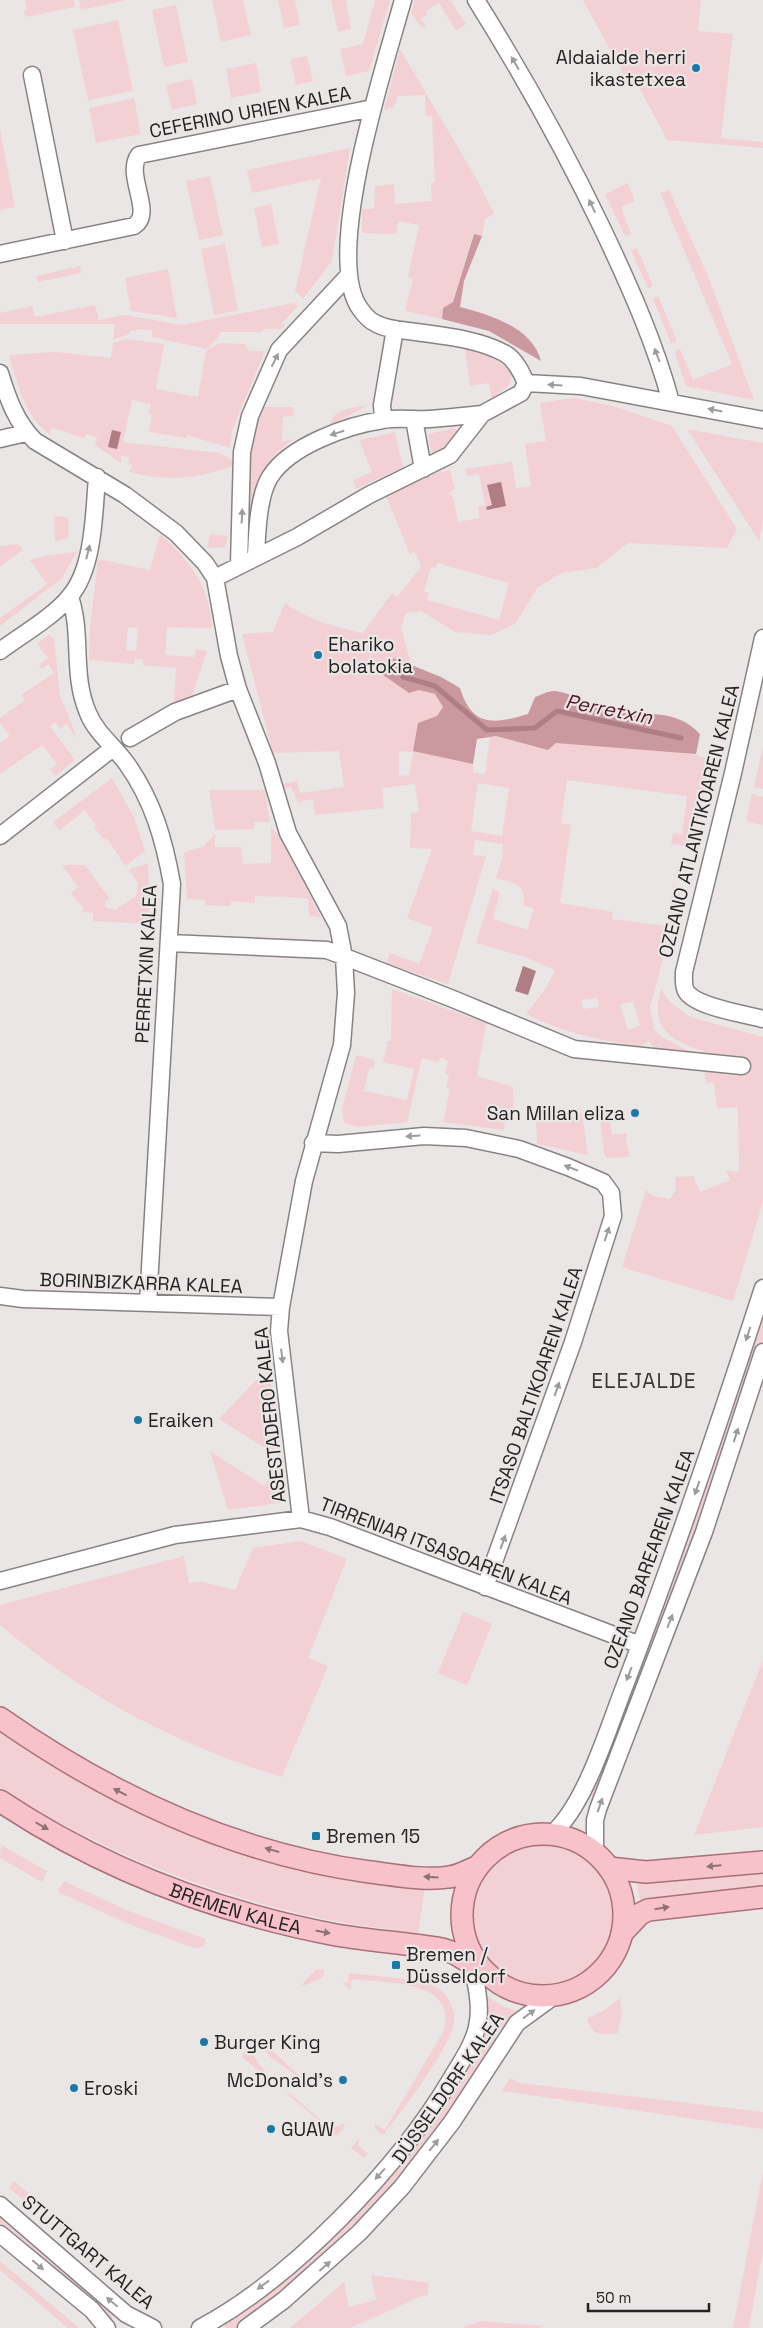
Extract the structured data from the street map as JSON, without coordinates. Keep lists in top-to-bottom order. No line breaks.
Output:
{"streets":{"main road":["BREMEN KALEA"],"street":["CEFERINO URIEN KALEA","OZEANO ATLANTIKOAREN KALEA","PERRETXIN KALEA","BORINBIZKARRA KALEA","ITSASO BALTIKOAREN KALEA","ASESTADERO KALEA","TIRRENIAR ITSASOAREN KALEA","OZEANO BAREAREN KALEA","DÜSSELDORF KALEA","STUTTGART KALEA"]},"crossings":[["PERRETXIN KALEA","BORINBIZKARRA KALEA"],["BORINBIZKARRA KALEA","ASESTADERO KALEA"],["ITSASO BALTIKOAREN KALEA","ASESTADERO KALEA"],["ITSASO BALTIKOAREN KALEA","TIRRENIAR ITSASOAREN KALEA"],["ASESTADERO KALEA","TIRRENIAR ITSASOAREN KALEA"],["TIRRENIAR ITSASOAREN KALEA","OZEANO BAREAREN KALEA"],["OZEANO BAREAREN KALEA","BREMEN KALEA"],["OZEANO BAREAREN KALEA","DÜSSELDORF KALEA"],["BREMEN KALEA","DÜSSELDORF KALEA"]],"districts":["ELEJALDE"],"water":["Perretxin"],"places":{"other":["Aldaialde herri ikastetxea","Ehariko bolatokia","San Millan eliza","Eraiken","Burger King","McDonald's","Eroski","GUAW"],"transit":["Bremen 15","Bremen / Düsseldorf"]},"scale_bar":"50 m"}
